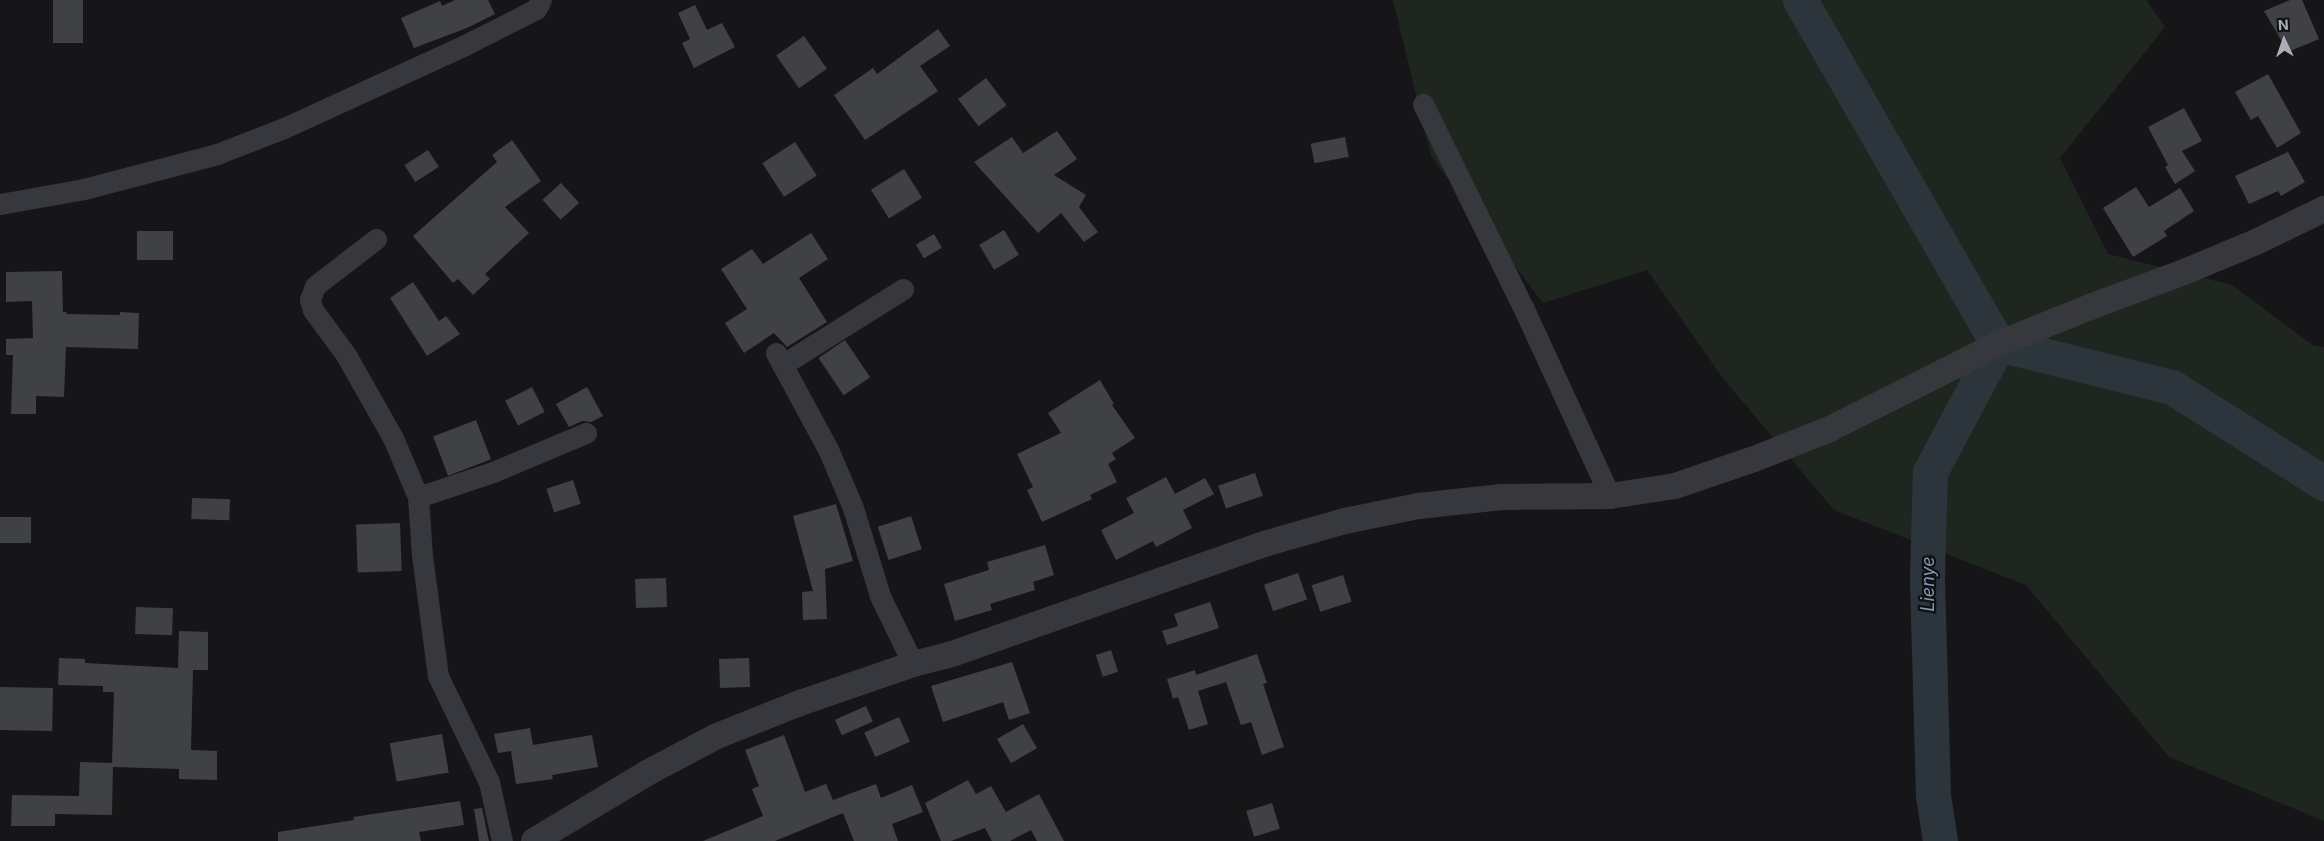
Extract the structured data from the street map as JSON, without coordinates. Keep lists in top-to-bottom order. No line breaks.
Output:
{"water":["Lienye"],"north":"top"}
